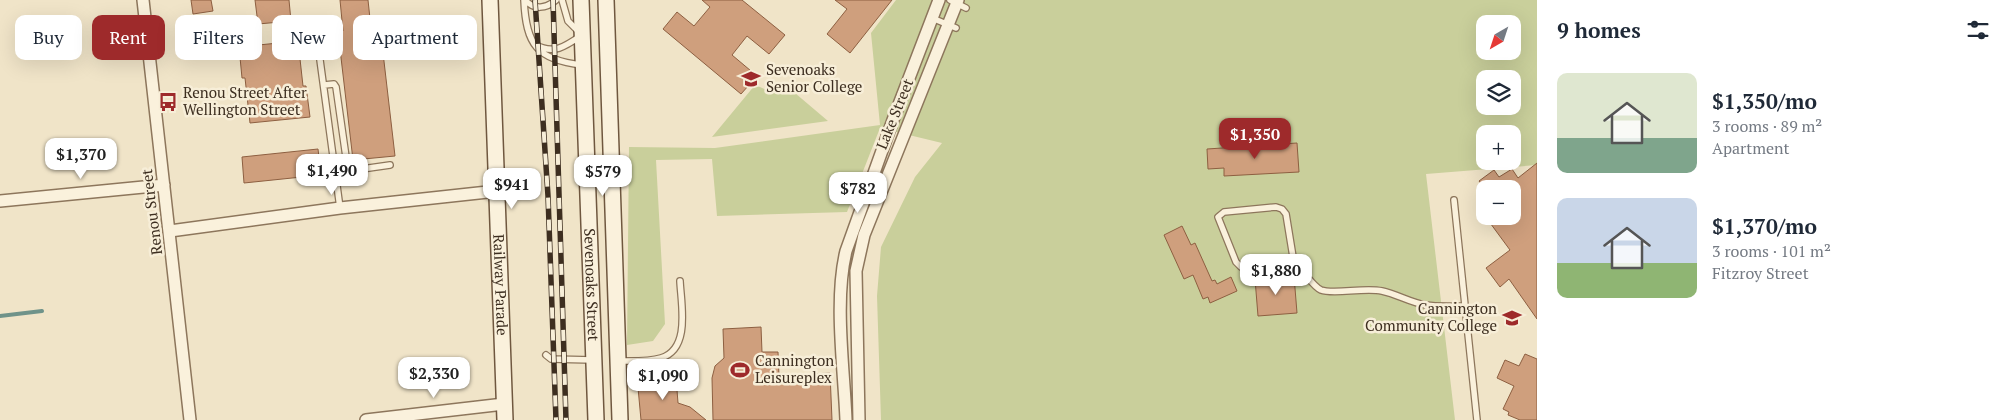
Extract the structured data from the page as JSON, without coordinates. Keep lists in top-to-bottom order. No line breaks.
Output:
{"streets":{"main road":["Railway Parade","Sevenoaks Street"],"street":["Lake Street","Renou Street"]},"places":{"school or university":["Sevenoaks Senior College","Cannington Community College"],"bus stop":["Renou Street After Wellington Street"],"sports":["Cannington Leisureplex"]},"north":"bottom left","page":{"heading":"9 homes","map_buttons":["+","−"],"chip":["Buy","Rent","Filters","New","Apartment"],"list":[{"name":"$1,350/mo","note":"3 rooms · 89 m² · Apartment"},{"name":"$1,370/mo","note":"3 rooms · 101 m² · Fitzroy Street"}],"price":["$1,350","$1,370","$1,490","$579","$941","$782","$1,880","$2,330","$1,090"]}}
